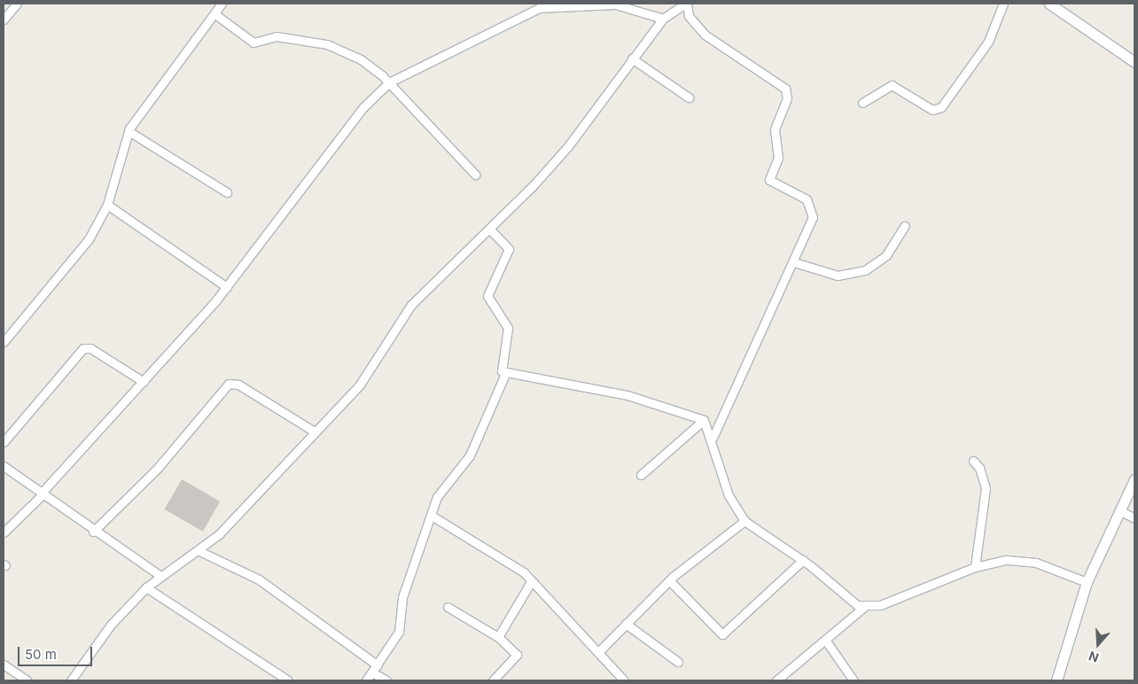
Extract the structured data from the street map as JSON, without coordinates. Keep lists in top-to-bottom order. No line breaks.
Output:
{"scale_bar":"50 m","north":"bottom"}
